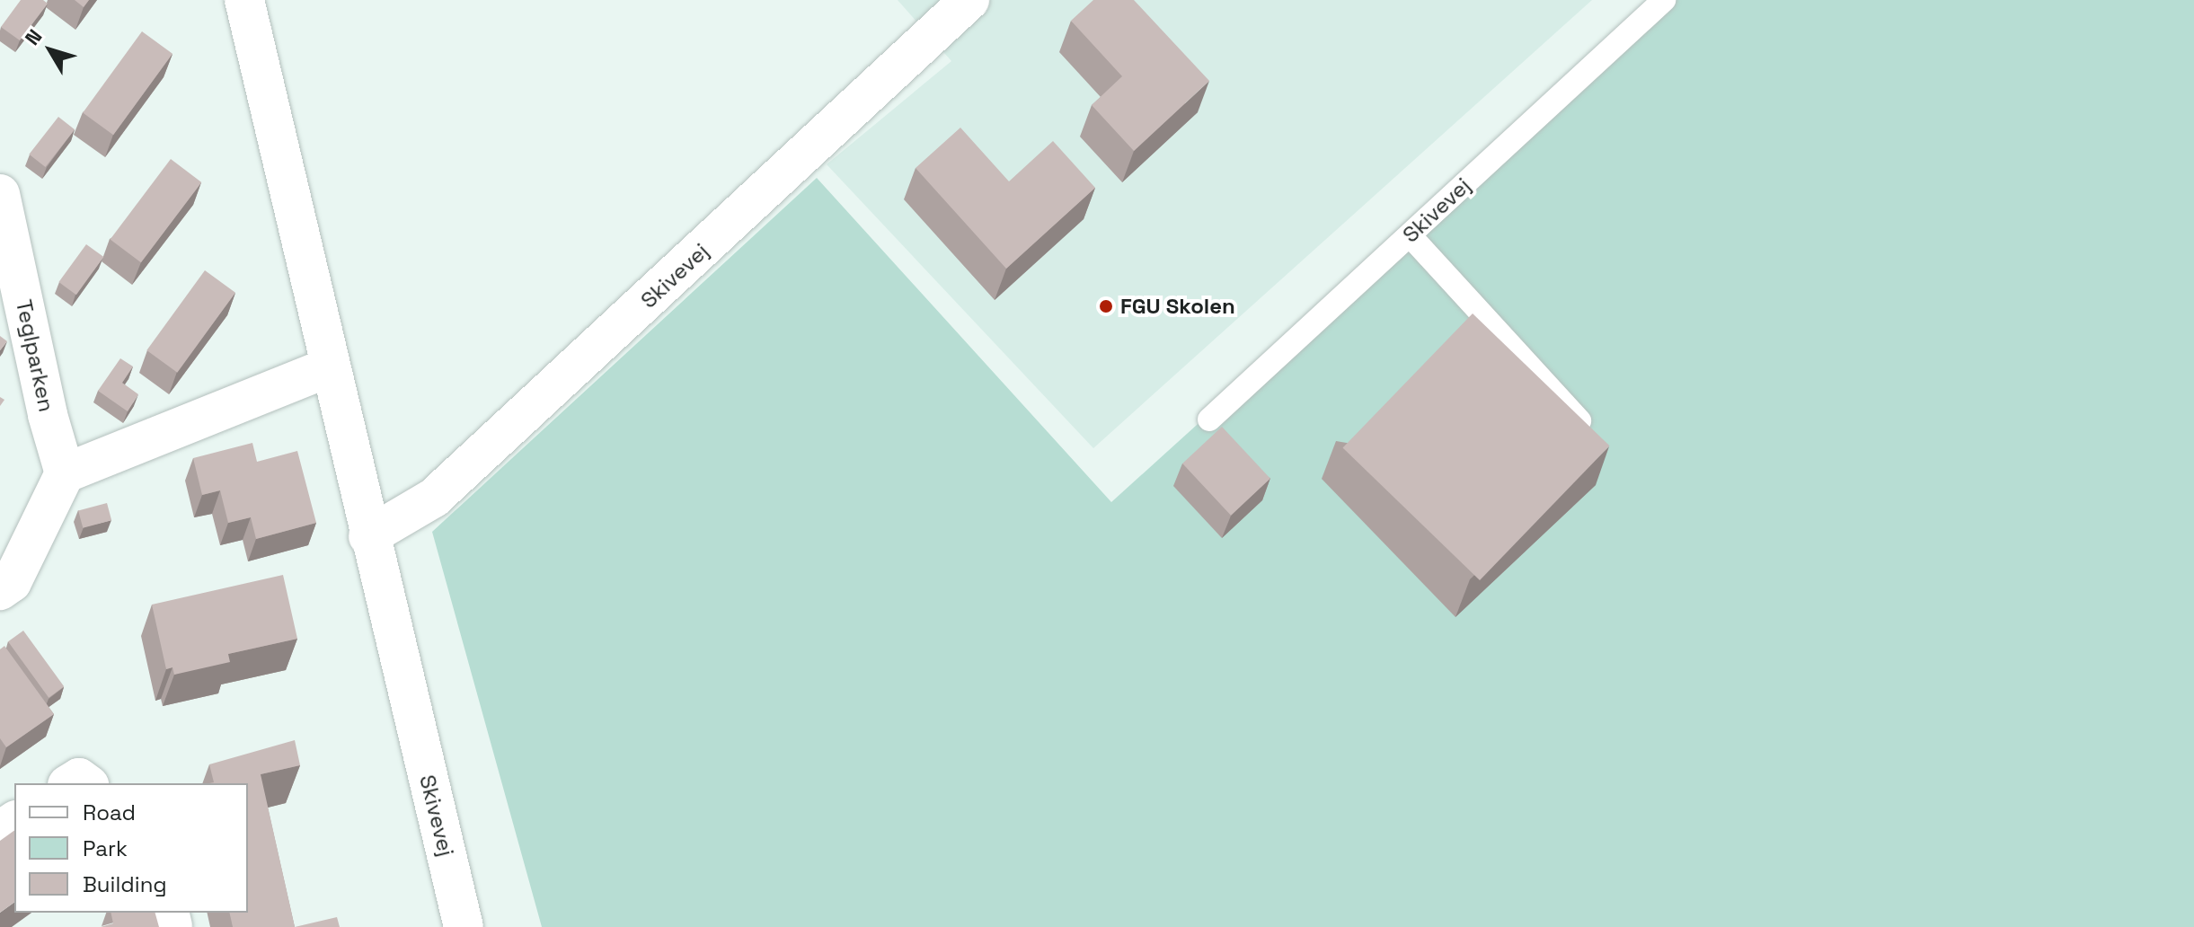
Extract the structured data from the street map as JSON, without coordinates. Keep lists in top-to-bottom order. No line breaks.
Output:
{"streets":{"street":["Skivevej","Teglparken"]},"places":["FGU Skolen"],"legend":["Road","Park","Building"],"north":"top left"}
